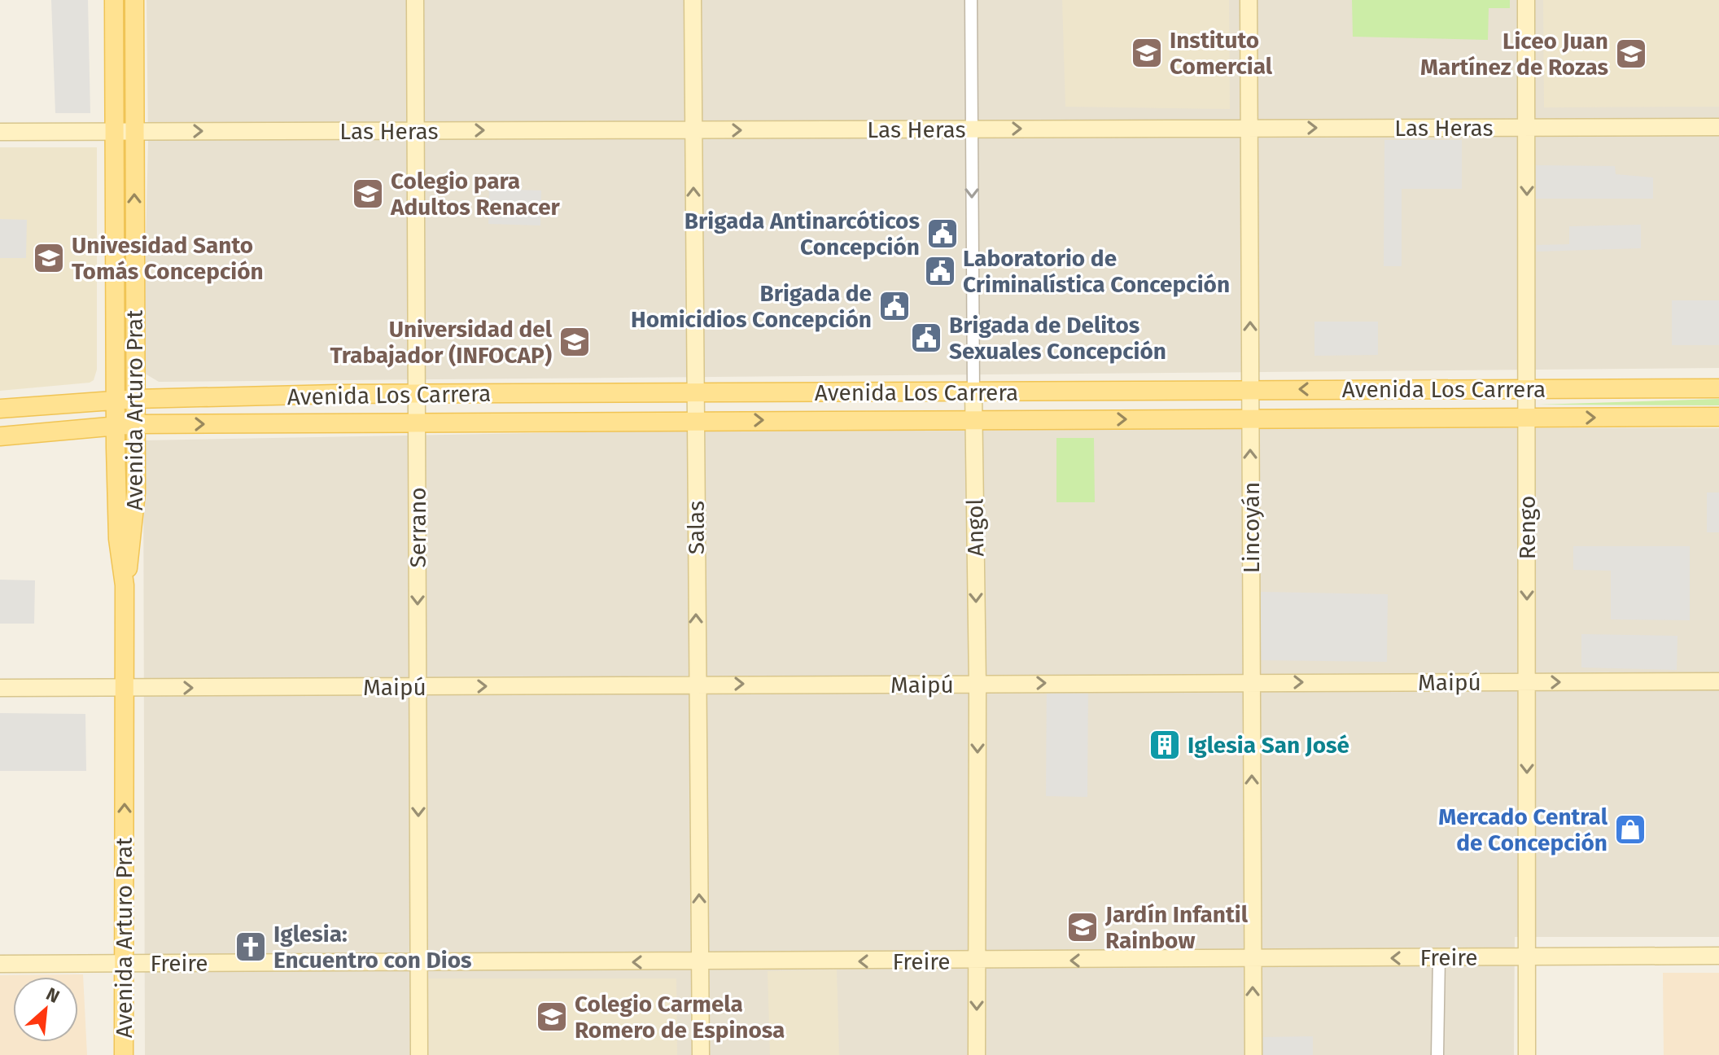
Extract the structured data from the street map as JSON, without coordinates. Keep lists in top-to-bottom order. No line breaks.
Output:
{"streets":{"main road":["Avenida Los Carrera","Avenida Arturo Prat"],"street":["Las Heras","Serrano","Salas","Angol","Lincoyán","Rengo","Maipú","Freire"]},"crossings":[["Las Heras","Avenida Arturo Prat"],["Las Heras","Serrano"],["Las Heras","Salas"],["Las Heras","Angol"],["Las Heras","Lincoyán"],["Las Heras","Rengo"],["Avenida Los Carrera","Avenida Arturo Prat"],["Avenida Los Carrera","Serrano"],["Avenida Los Carrera","Salas"],["Avenida Los Carrera","Angol"],["Avenida Los Carrera","Lincoyán"],["Avenida Los Carrera","Rengo"],["Avenida Arturo Prat","Maipú"],["Avenida Arturo Prat","Freire"],["Serrano","Maipú"],["Serrano","Freire"],["Salas","Maipú"],["Salas","Freire"],["Angol","Maipú"],["Angol","Freire"],["Lincoyán","Maipú"],["Lincoyán","Freire"],["Rengo","Maipú"],["Rengo","Freire"]],"one_way":["Las Heras","Serrano","Salas","Angol","Lincoyán","Rengo","Maipú","Freire"],"places":{"school or university":["Instituto Comercial","Liceo Juan Martínez de Rozas","Colegio para Adultos Renacer","Univesidad Santo Tomás Concepción","Universidad del Trabajador (INFOCAP)","Jardín Infantil Rainbow","Colegio Carmela Romero de Espinosa"],"public building":["Brigada Antinarcóticos Concepción","Laboratorio de Criminalística Concepción","Brigada de Homicidios Concepción","Brigada de Delitos Sexuales Concepción"],"building":["Iglesia San José"],"shop":["Mercado Central de Concepción"],"church":["Iglesia: Encuentro con Dios"]},"north":"top right"}
